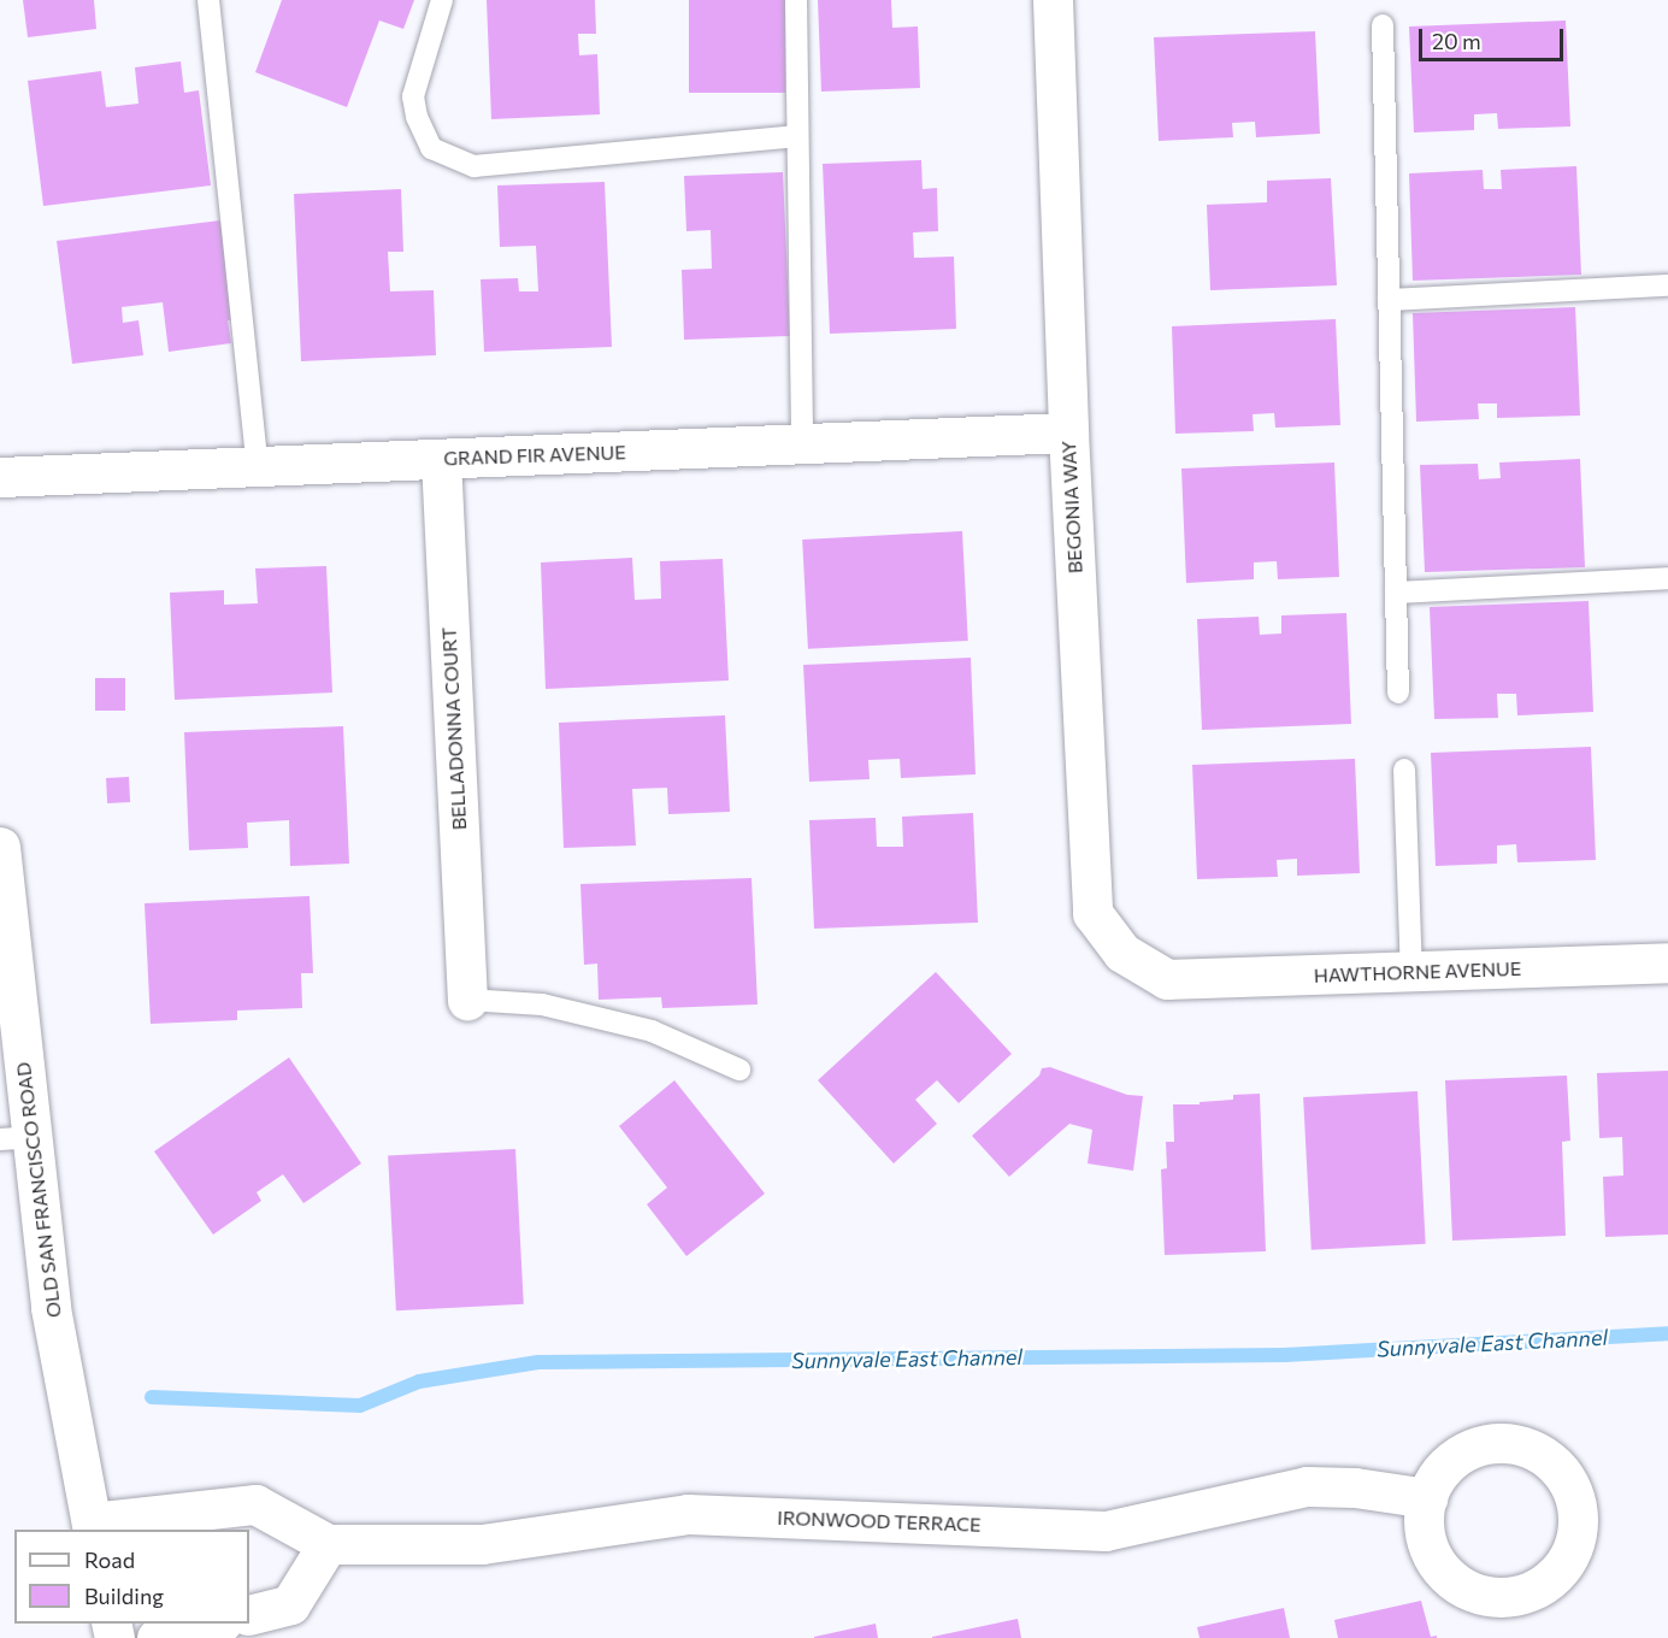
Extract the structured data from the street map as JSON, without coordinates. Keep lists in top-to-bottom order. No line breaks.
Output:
{"streets":{"street":["GRAND FIR AVENUE","BEGONIA WAY","BELLADONNA COURT","HAWTHORNE AVENUE","OLD SAN FRANCISCO ROAD","IRONWOOD TERRACE"]},"crossings":[["GRAND FIR AVENUE","BEGONIA WAY"],["GRAND FIR AVENUE","BELLADONNA COURT"],["BEGONIA WAY","HAWTHORNE AVENUE"],["OLD SAN FRANCISCO ROAD","IRONWOOD TERRACE"]],"water":["Sunnyvale East Channel"],"legend":["Road","Building"],"scale_bar":"20 m"}
